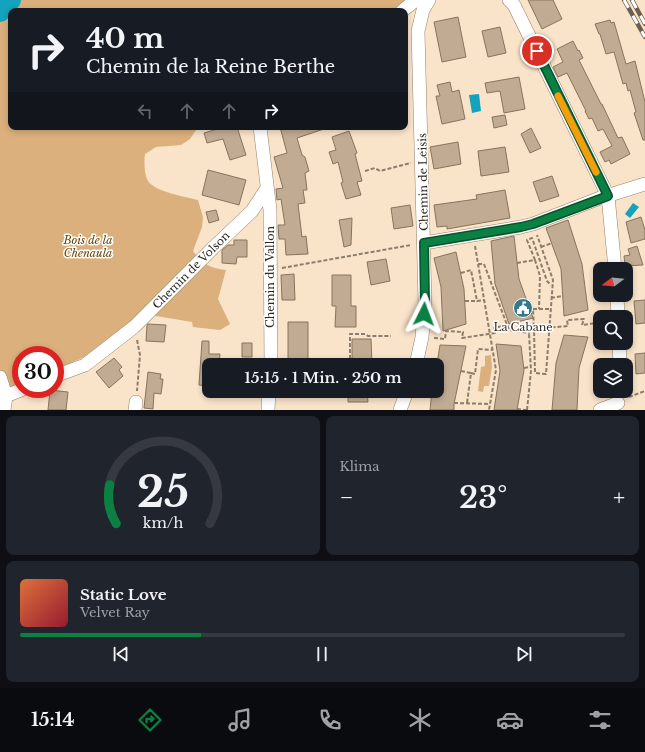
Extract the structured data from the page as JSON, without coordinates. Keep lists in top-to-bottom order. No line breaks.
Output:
{"streets":{"street":["Chemin de Leisis","Chemin de Volson","Chemin du Vallon"]},"crossings":[["Chemin de Volson","Chemin du Vallon"]],"parks":["Bois de la Chenaula"],"places":{"public building":["La Cabane"]},"north":"left","page":{"turn":["40 m","Chemin de la Reine Berthe"],"limit":"30","trip":"15:15 · 1 Min. · 250 m","tile":"Klima","heat":["−","23°","+"],"song":["Static Love","Velvet Ray"],"tabs":"15:14","gauge":["25","km/h"]}}
